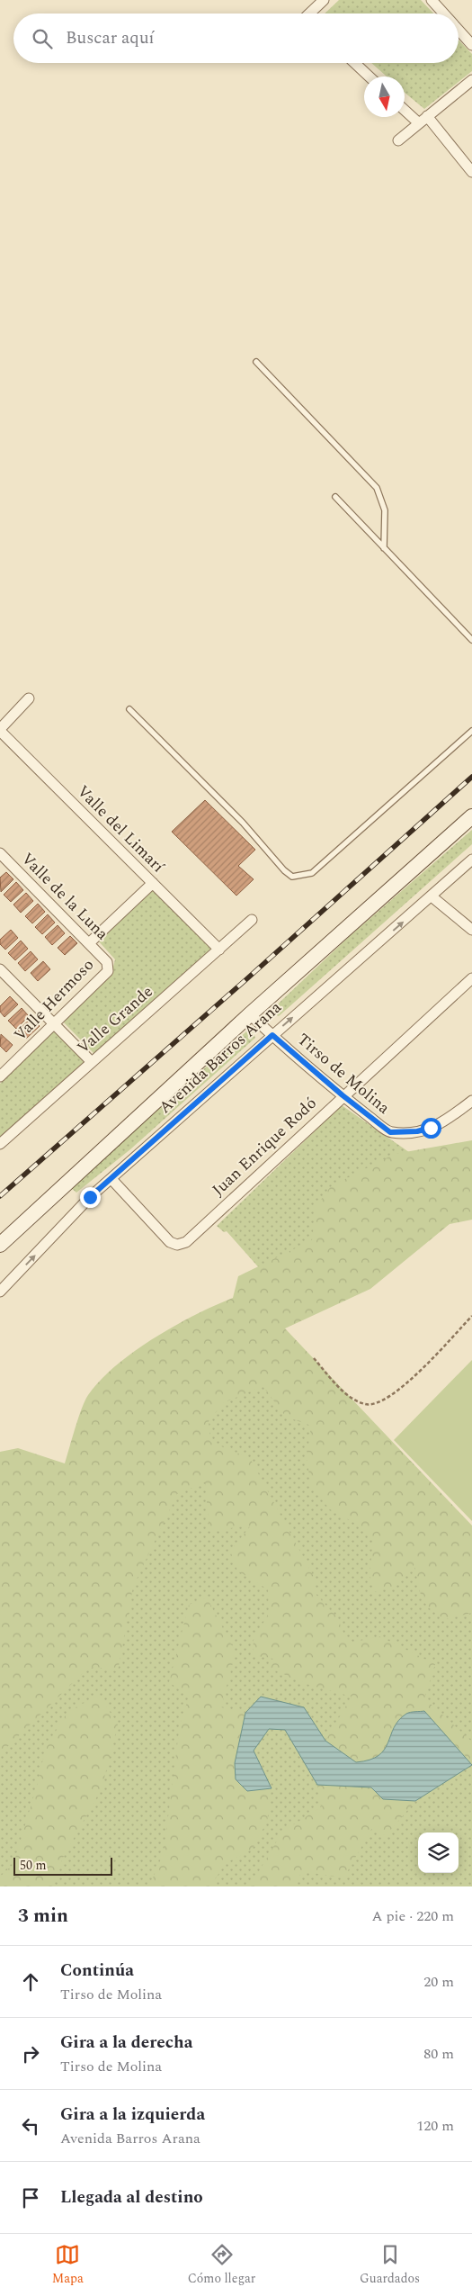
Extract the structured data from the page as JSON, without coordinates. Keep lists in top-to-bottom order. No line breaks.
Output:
{"streets":{"main road":["Avenida Barros Arana"],"street":["Valle del Limarí","Valle de la Luna","Valle Hermoso","Valle Grande","Tirso de Molina","Juan Enrique Rodó"]},"crossings":[["Valle del Limarí","Valle Grande"],["Valle de la Luna","Valle Hermoso"],["Avenida Barros Arana","Tirso de Molina"],["Avenida Barros Arana","Juan Enrique Rodó"],["Tirso de Molina","Juan Enrique Rodó"]],"scale_bar":"50 m","north":"bottom","page":{"search":"Buscar aquí","scale":"50 m","heading":["3 min","A pie · 220 m"],"list":[["Continúa","Tirso de Molina","20 m"],["Gira a la derecha","Tirso de Molina","80 m"],["Gira a la izquierda","Avenida Barros Arana","120 m"],"Llegada al destino"],"nav":["Mapa","Cómo llegar","Guardados"]}}
